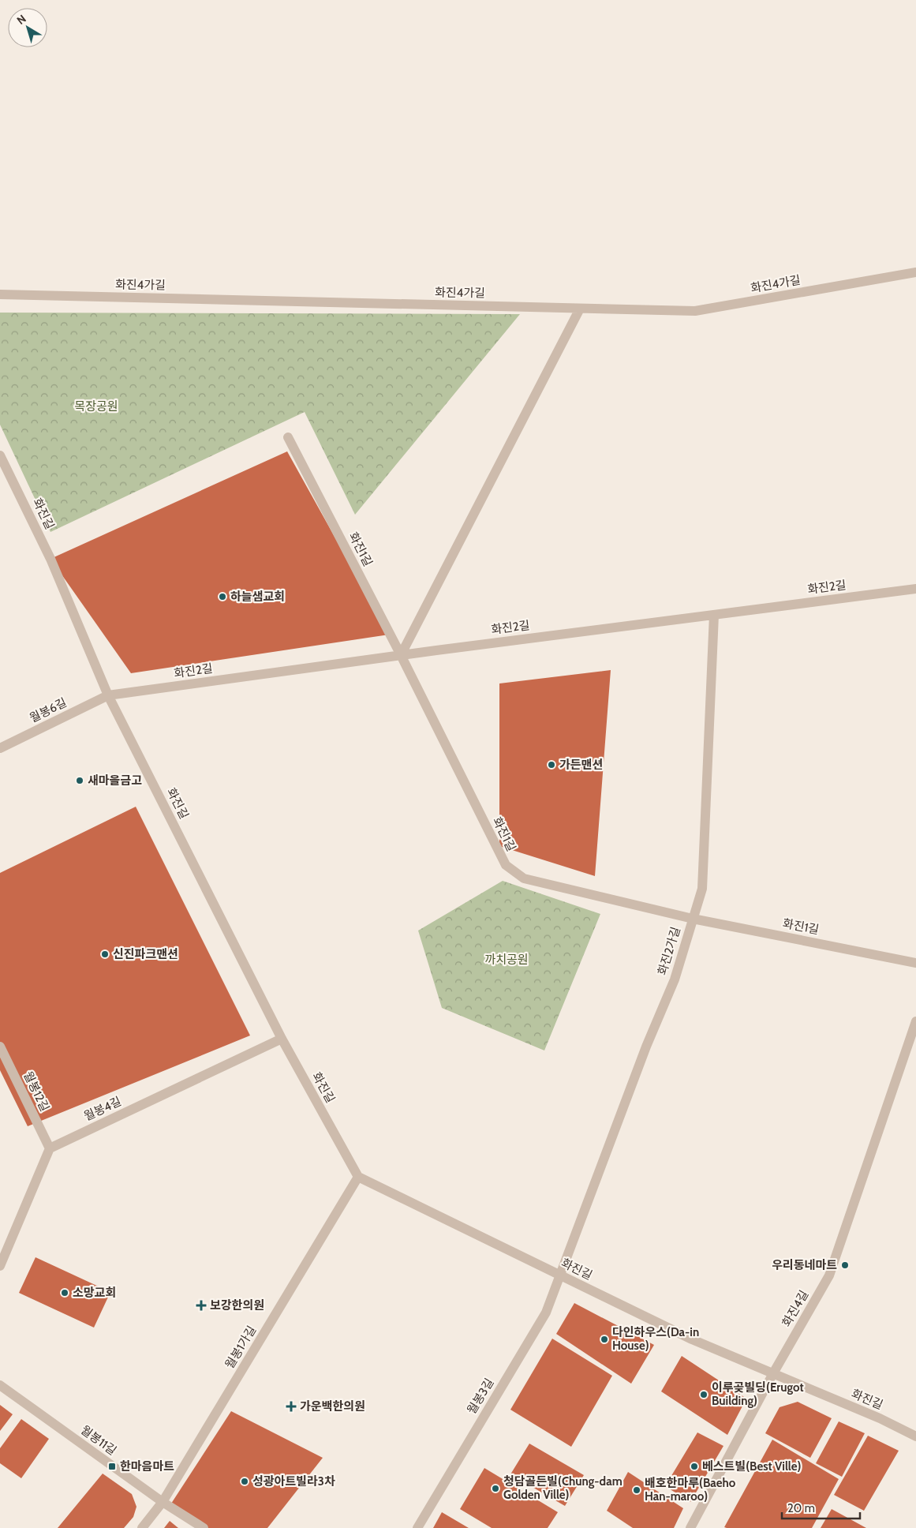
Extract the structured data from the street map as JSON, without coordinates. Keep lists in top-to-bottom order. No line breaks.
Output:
{"streets":{"street":["화진4가길","화진길","화진1길","화진2길","월봉6길","화진2가길","월봉12길","월봉4길","화진4길","월봉1가길","월봉3길","월봉11길"]},"crossings":[["화진길","화진2길"],["화진길","월봉6길"],["화진길","화진2가길"],["화진길","월봉4길"],["화진길","화진4길"],["화진길","월봉1가길"],["화진길","월봉3길"],["화진1길","화진2길"],["화진1길","화진2가길"],["화진2길","월봉6길"],["화진2길","화진2가길"],["화진2가길","월봉3길"],["월봉12길","월봉4길"],["월봉1가길","월봉11길"]],"parks":["목장공원","까치공원"],"places":{"other":["하늘샘교회","가든맨션","새마을금고","신진파크맨션","우리동네마트","소망교회","다인하우스(Da-in House)","이루곶빌딩(Erugot Building)","베스트빌(Best Ville)","성광아트빌라3차","청담골든빌(Chung-dam Golden Ville)","배호한마루(Baeho Han-maroo)"],"health":["보강한의원","가운백한의원"],"transit":["한마음마트"]},"scale_bar":"20 m","north":"top left"}
